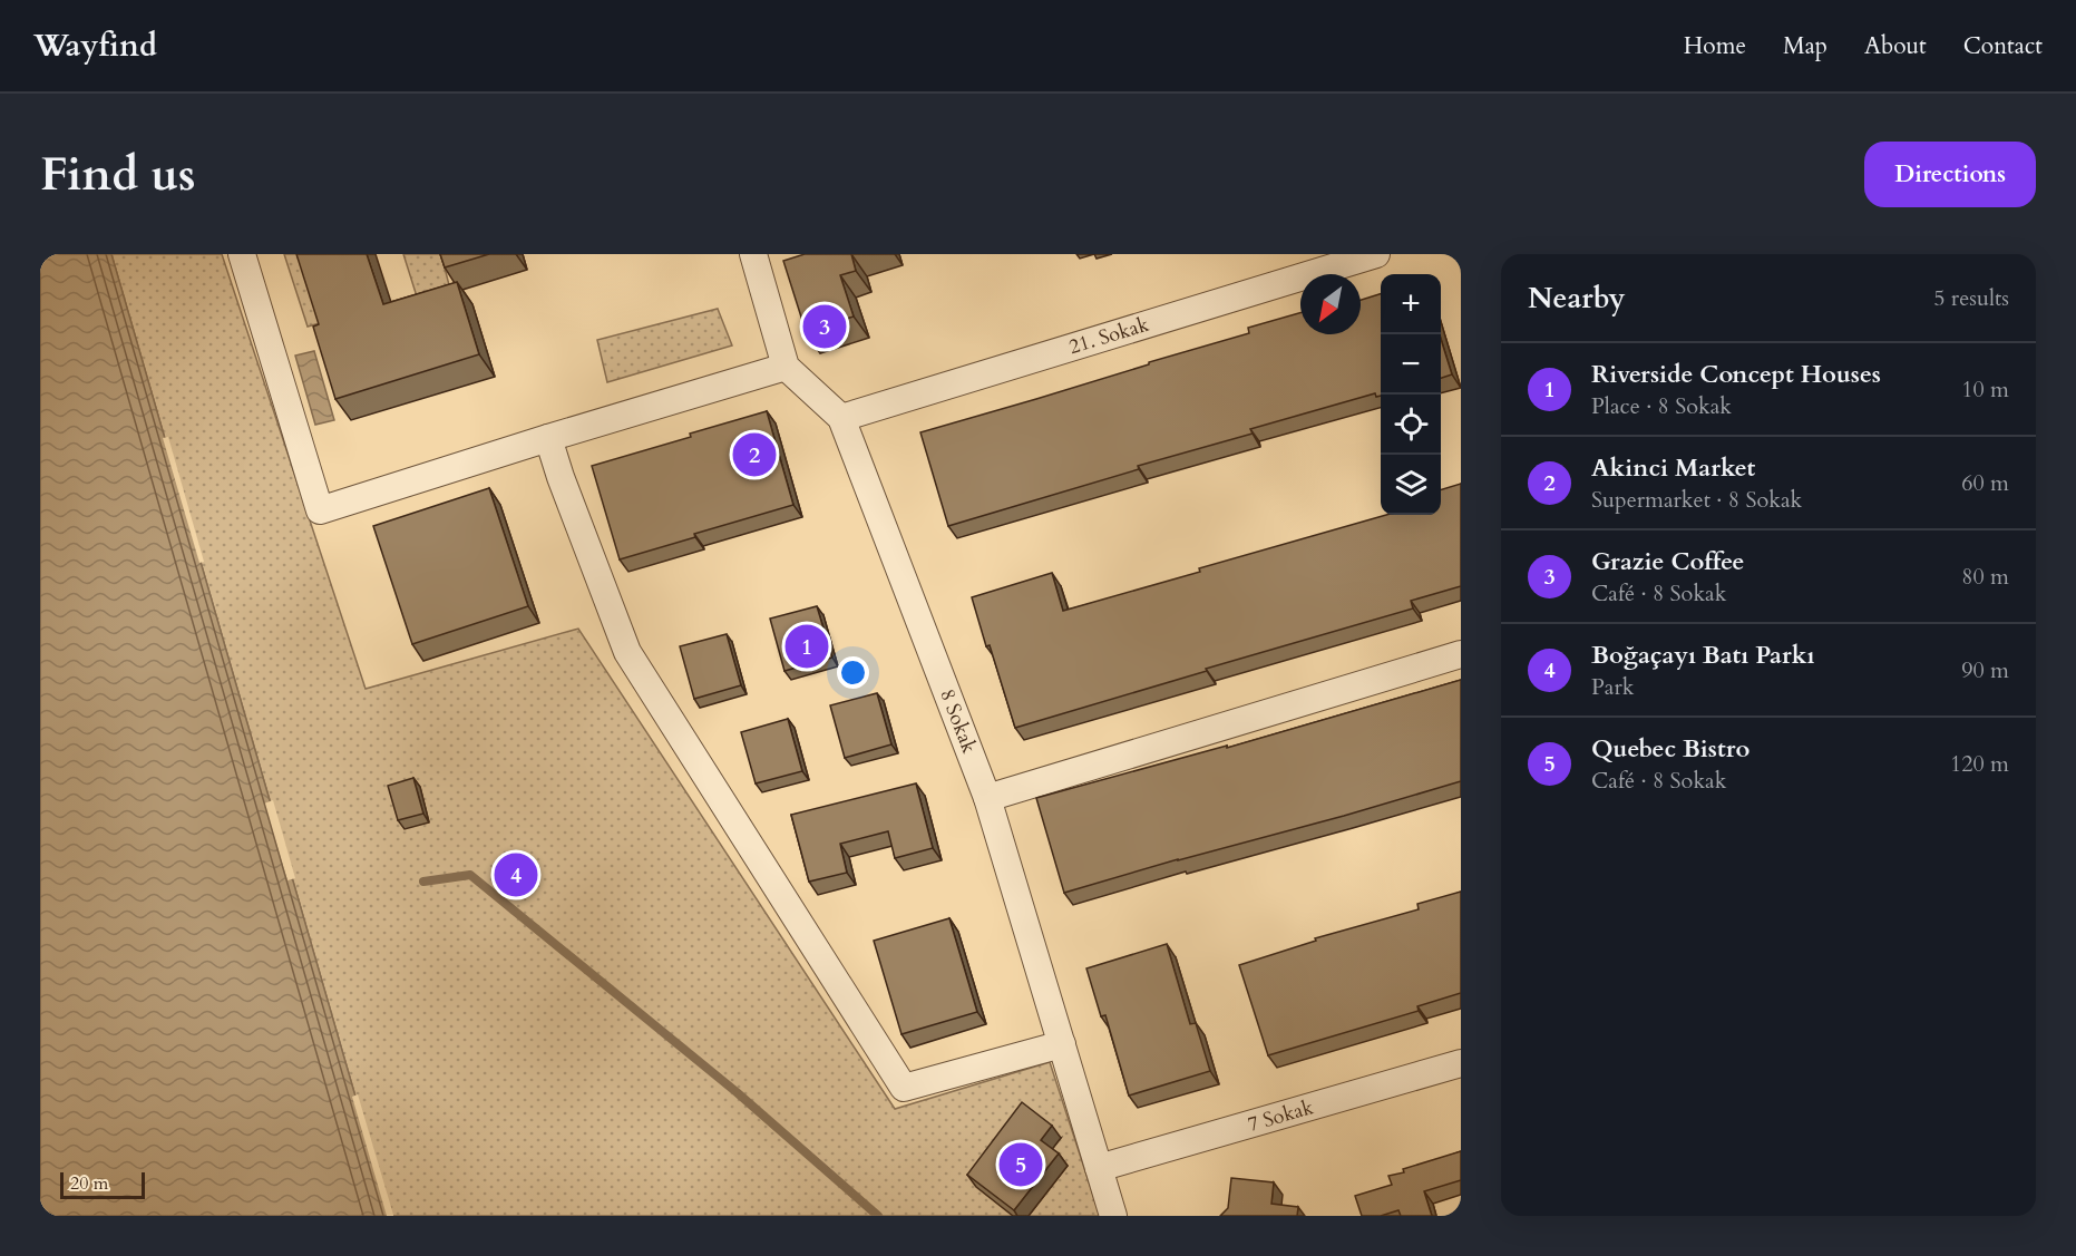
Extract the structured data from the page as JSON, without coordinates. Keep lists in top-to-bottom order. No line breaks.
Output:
{"streets":{"street":["21. Sokak","8 Sokak","7 Sokak"]},"crossings":[["21. Sokak","8 Sokak"],["8 Sokak","7 Sokak"]],"scale_bar":"20 m","north":"bottom left","page":{"header":"Wayfind","nav":["Home","Map","About","Contact"],"buttons":"Directions","title":"Find us","heading":["Nearby","5 results"],"map_buttons":["+","−"],"pins":["3","2","1","4","5"],"list":[{"mark":"1","name":"Riverside Concept Houses","note":"Place · 8 Sokak","value":"10 m"},{"mark":"2","name":"Akinci Market","note":"Supermarket · 8 Sokak","value":"60 m"},{"mark":"3","name":"Grazie Coffee","note":"Café · 8 Sokak","value":"80 m"},{"mark":"4","name":"Boğaçayı Batı Parkı","note":"Park","value":"90 m"},{"mark":"5","name":"Quebec Bistro","note":"Café · 8 Sokak","value":"120 m"}],"scale":"20 m"}}
